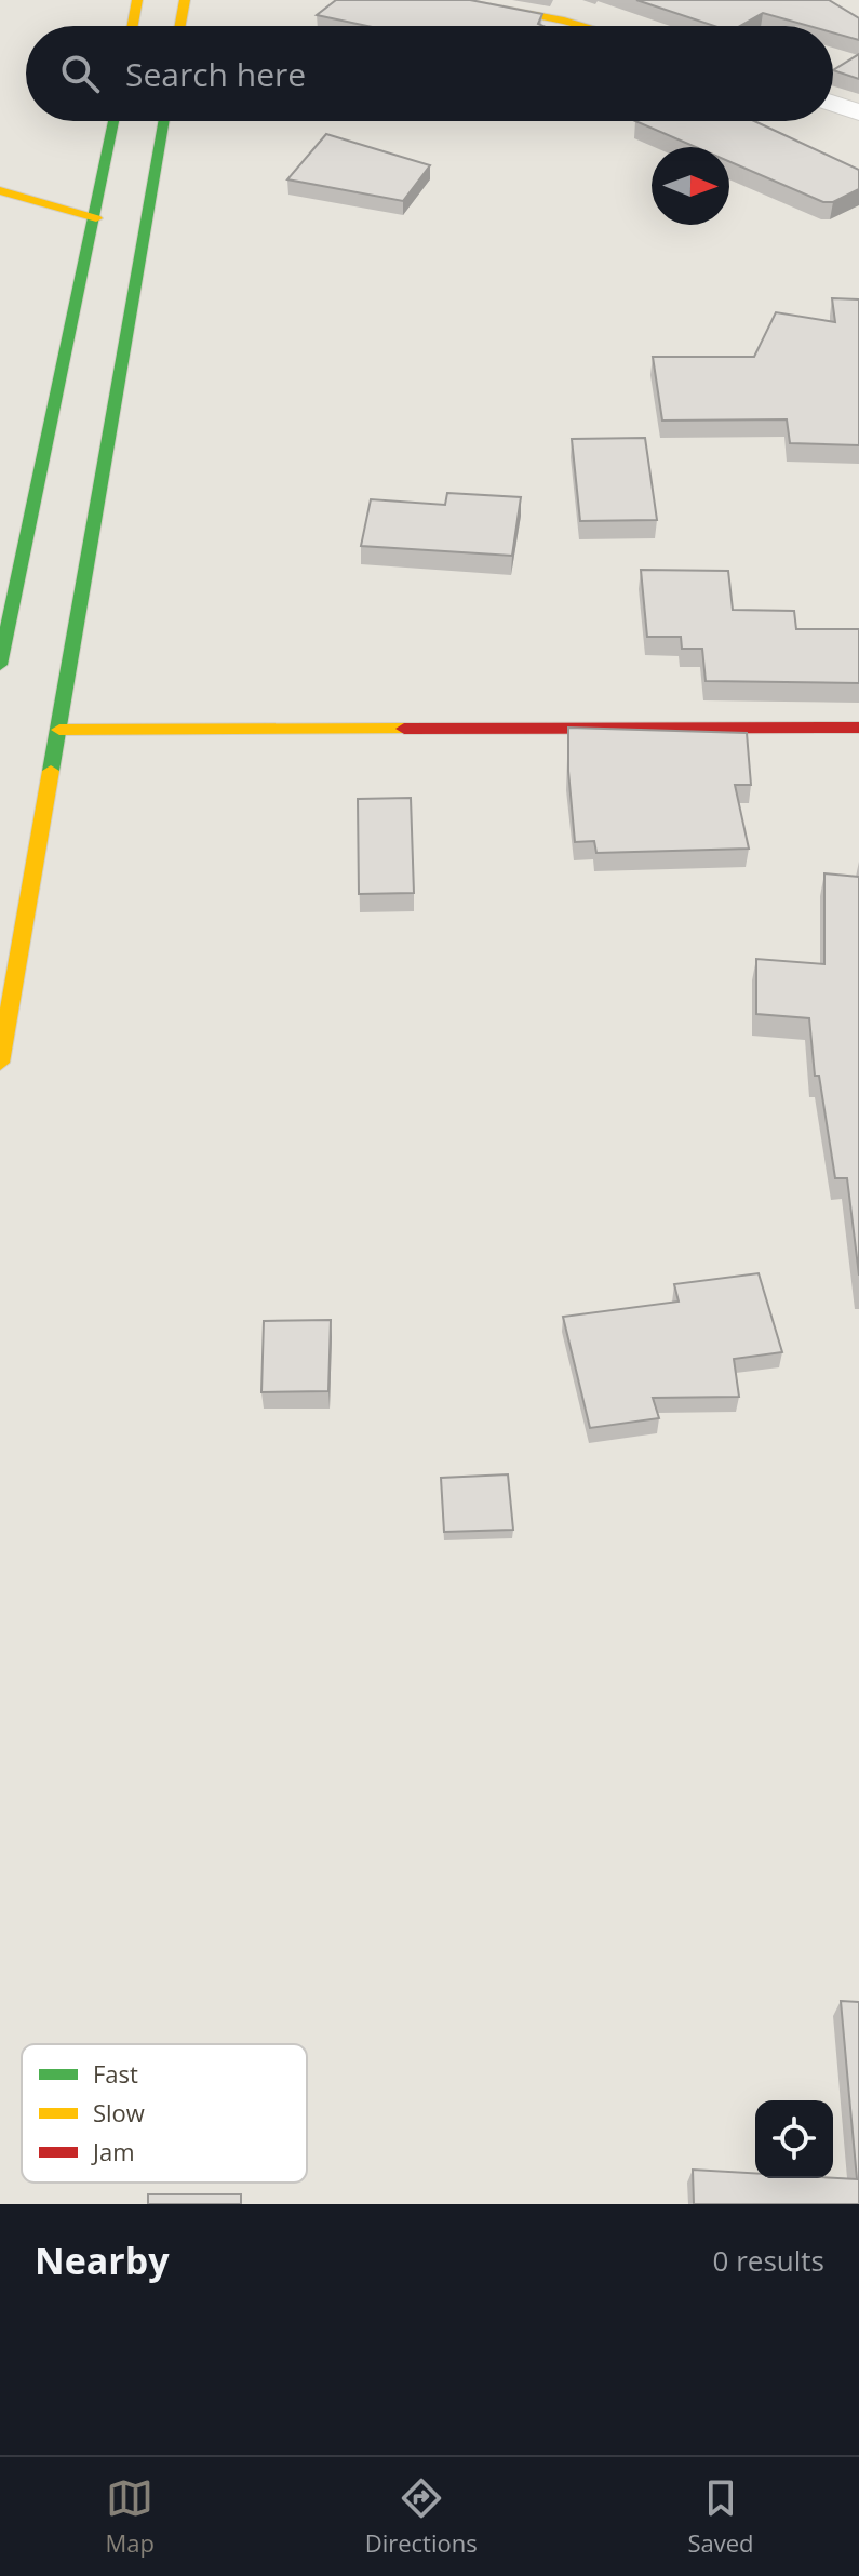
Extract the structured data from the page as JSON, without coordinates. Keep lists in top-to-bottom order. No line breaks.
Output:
{"legend":["Fast","Slow","Jam"],"north":"right","page":{"search":"Search here","heading":["Nearby","0 results"],"nav":["Map","Directions","Saved"]}}
